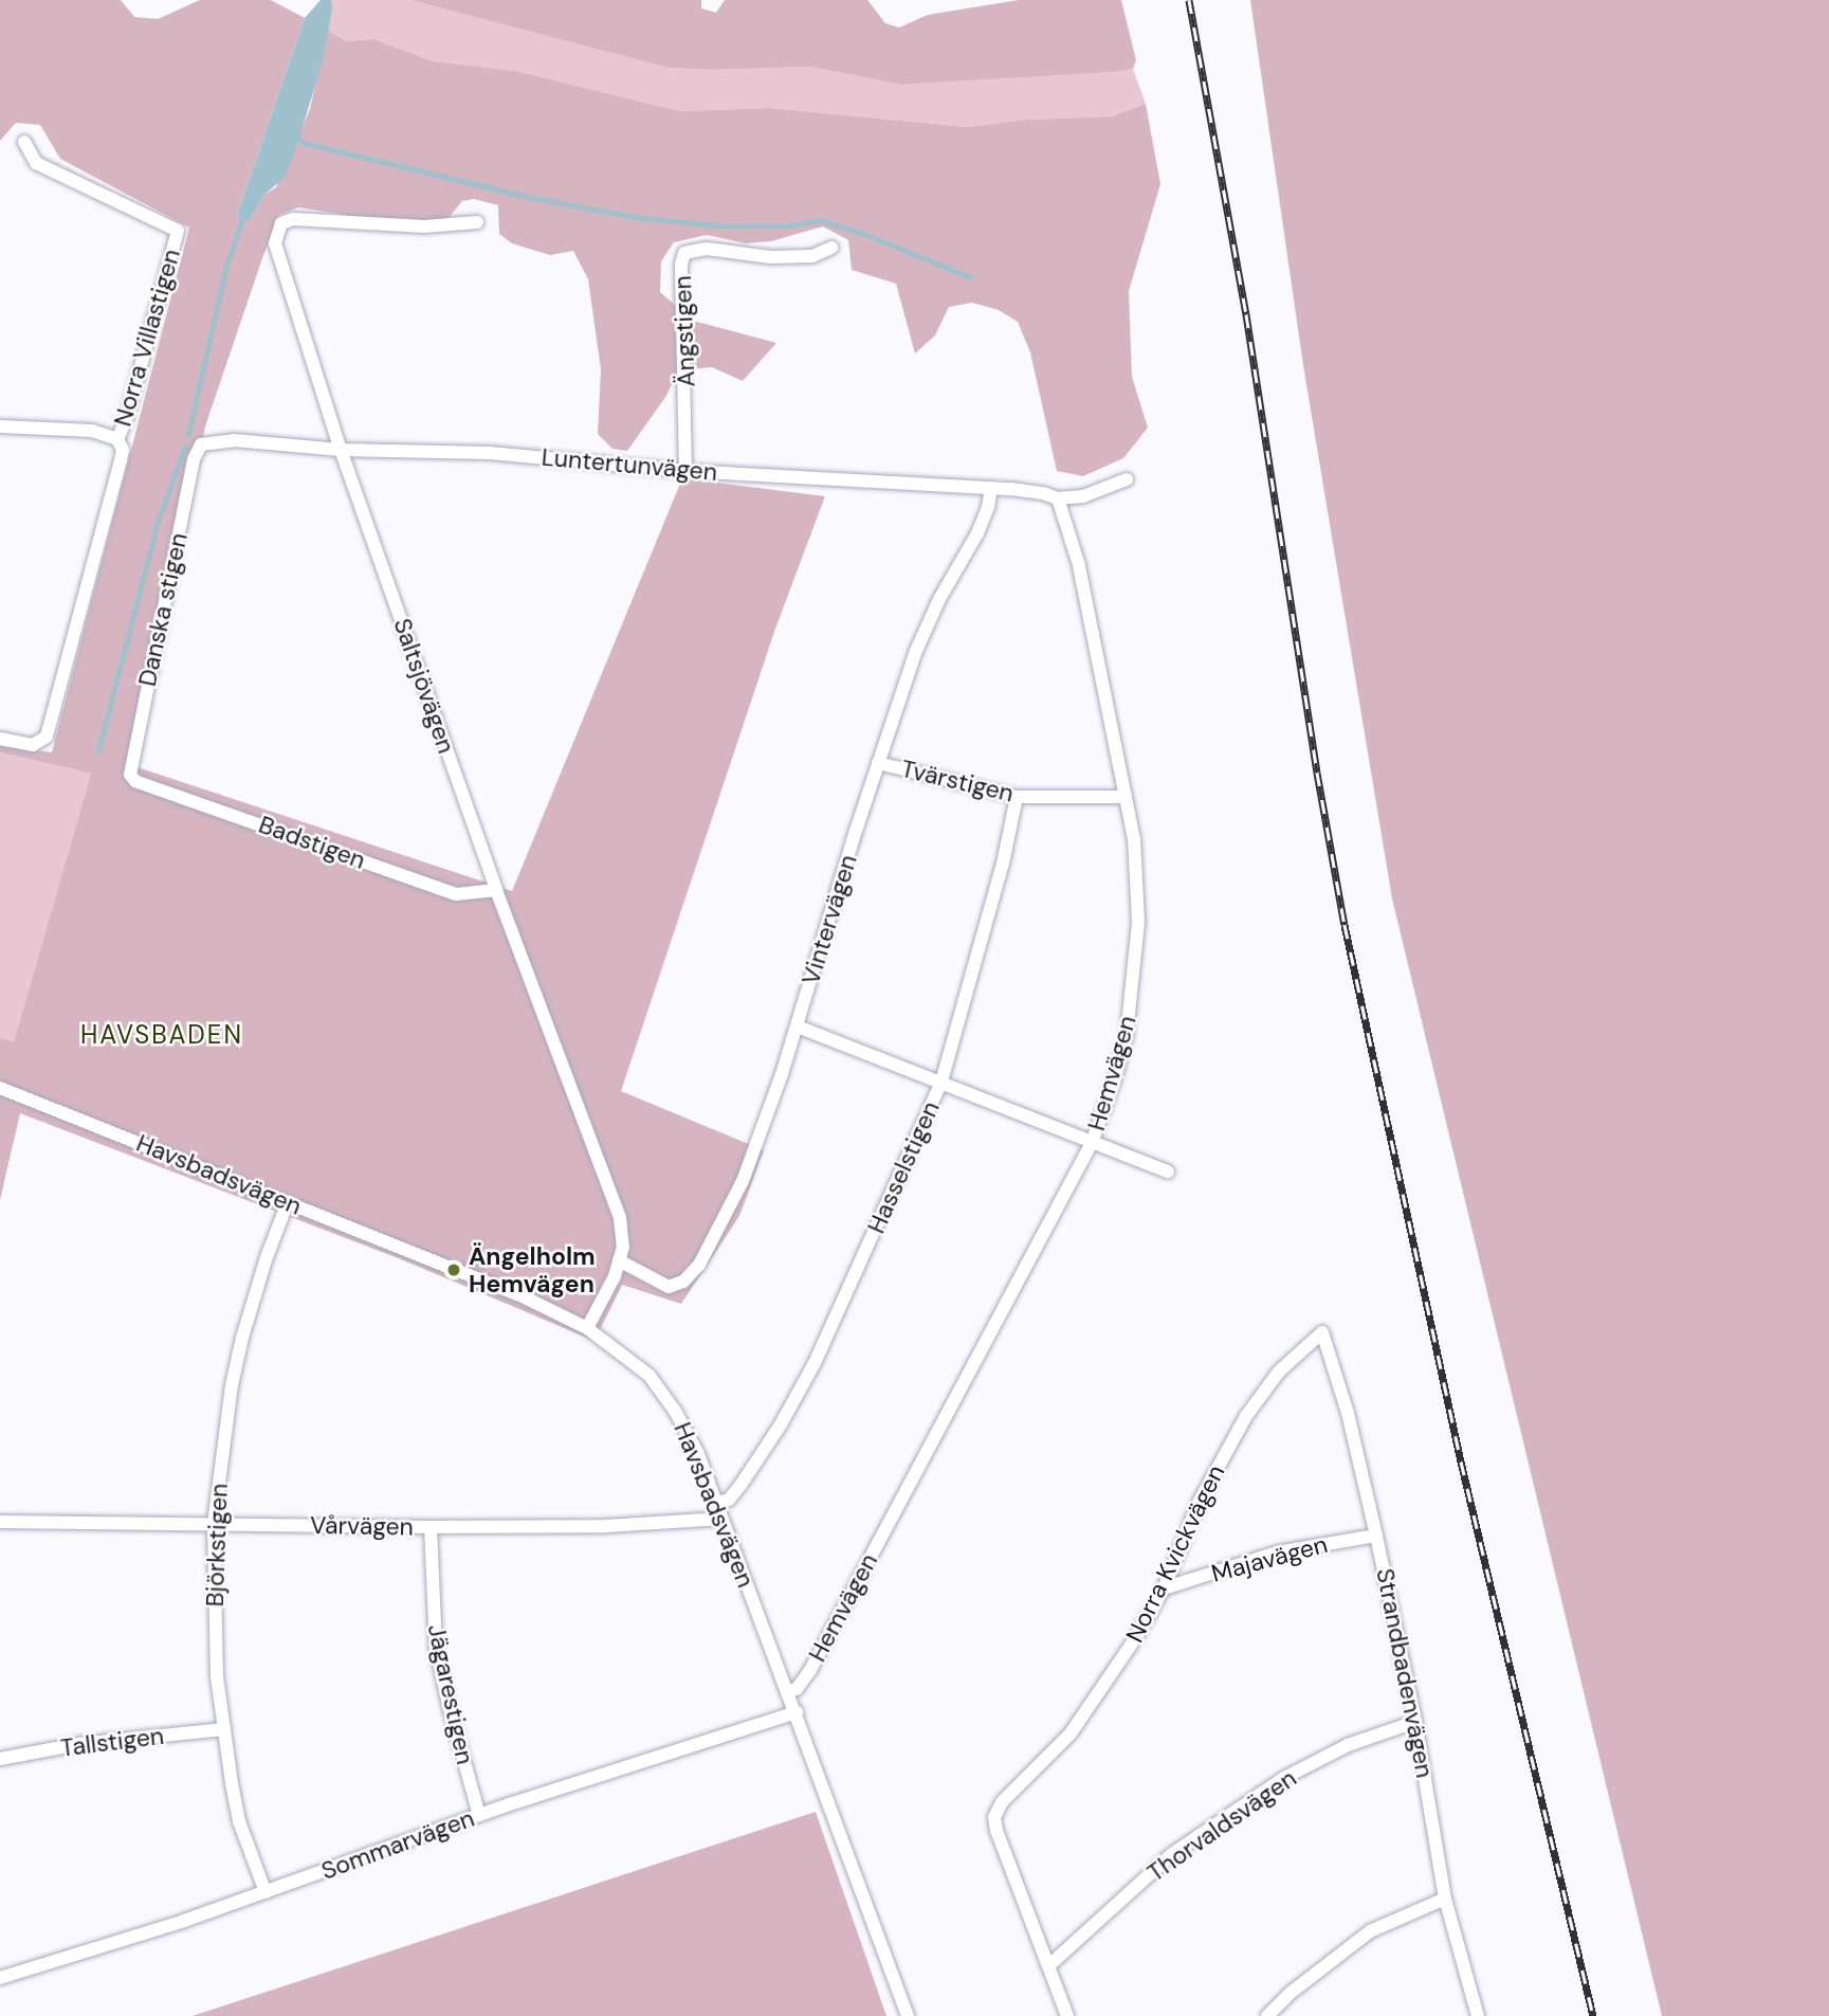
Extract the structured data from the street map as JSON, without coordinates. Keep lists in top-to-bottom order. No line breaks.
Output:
{"streets":{"street":["Ängstigen","Norra Villastigen","Luntertunvägen","Danska stigen","Saltsjövägen","Tvärstigen","Badstigen","Vintervägen","Hemvägen","Hasselstigen","Havsbadsvägen","Vårvägen","Björkstigen","Norra Kvickvägen","Majavägen","Strandbadenvägen","Jägarestigen","Tallstigen","Thorvaldsvägen","Sommarvägen"]},"crossings":[["Ängstigen","Luntertunvägen"],["Luntertunvägen","Danska stigen"],["Luntertunvägen","Saltsjövägen"],["Luntertunvägen","Vintervägen"],["Luntertunvägen","Hemvägen"],["Danska stigen","Badstigen"],["Saltsjövägen","Badstigen"],["Saltsjövägen","Vintervägen"],["Saltsjövägen","Havsbadsvägen"],["Tvärstigen","Vintervägen"],["Tvärstigen","Hemvägen"],["Tvärstigen","Hasselstigen"],["Hemvägen","Havsbadsvägen"],["Hasselstigen","Havsbadsvägen"],["Havsbadsvägen","Vårvägen"],["Havsbadsvägen","Björkstigen"],["Havsbadsvägen","Sommarvägen"],["Vårvägen","Björkstigen"],["Vårvägen","Jägarestigen"],["Björkstigen","Tallstigen"],["Björkstigen","Sommarvägen"],["Norra Kvickvägen","Majavägen"],["Norra Kvickvägen","Strandbadenvägen"],["Norra Kvickvägen","Thorvaldsvägen"],["Majavägen","Strandbadenvägen"],["Strandbadenvägen","Thorvaldsvägen"],["Jägarestigen","Sommarvägen"]],"districts":["HAVSBADEN"],"places":["Ängelholm Hemvägen"]}
